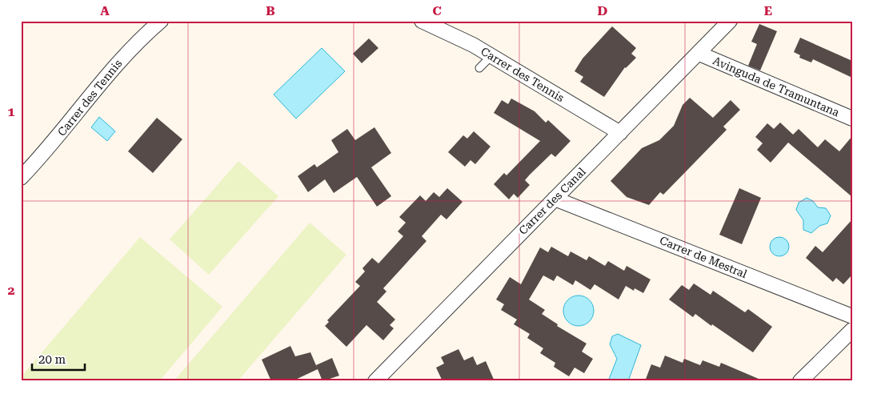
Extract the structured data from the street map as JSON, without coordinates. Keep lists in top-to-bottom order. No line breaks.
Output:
{"streets":{"street":["Carrer des Tennis","Avinguda de Tramuntana","Carrer des Canal","Carrer de Mestral"]},"crossings":[["Carrer des Tennis","Carrer des Canal"],["Avinguda de Tramuntana","Carrer des Canal"],["Carrer des Canal","Carrer de Mestral"]],"scale_bar":"20 m","grid":{"columns":["A","B","C","D","E"],"rows":["1","2"]}}
